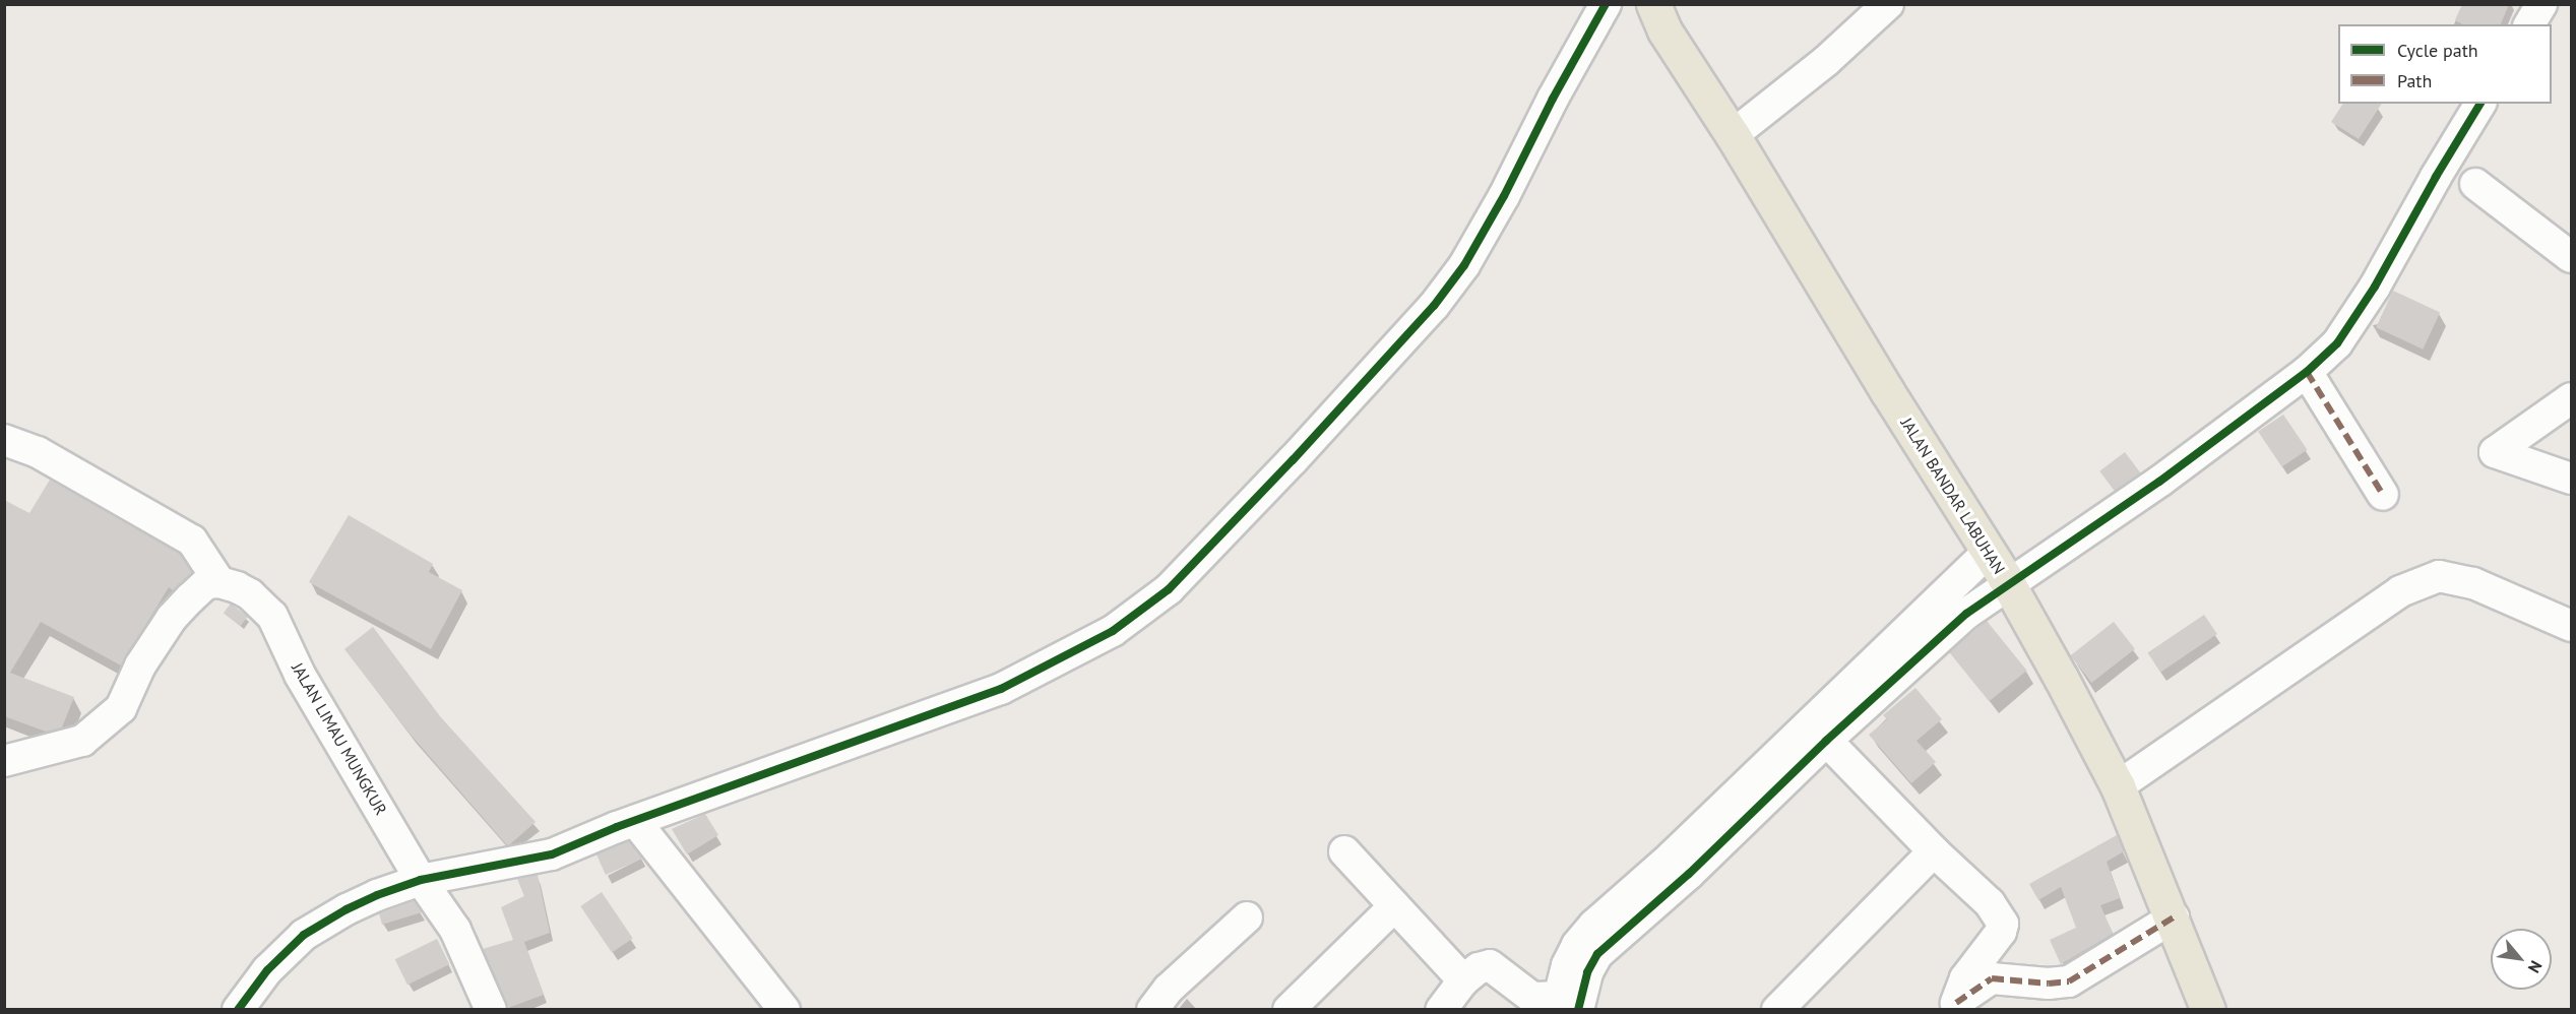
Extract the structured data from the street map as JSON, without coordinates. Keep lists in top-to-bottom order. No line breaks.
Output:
{"streets":{"main road":["JALAN BANDAR LABUHAN"],"street":["JALAN LIMAU MUNGKUR"]},"legend":["Cycle path","Path"],"north":"bottom right"}
